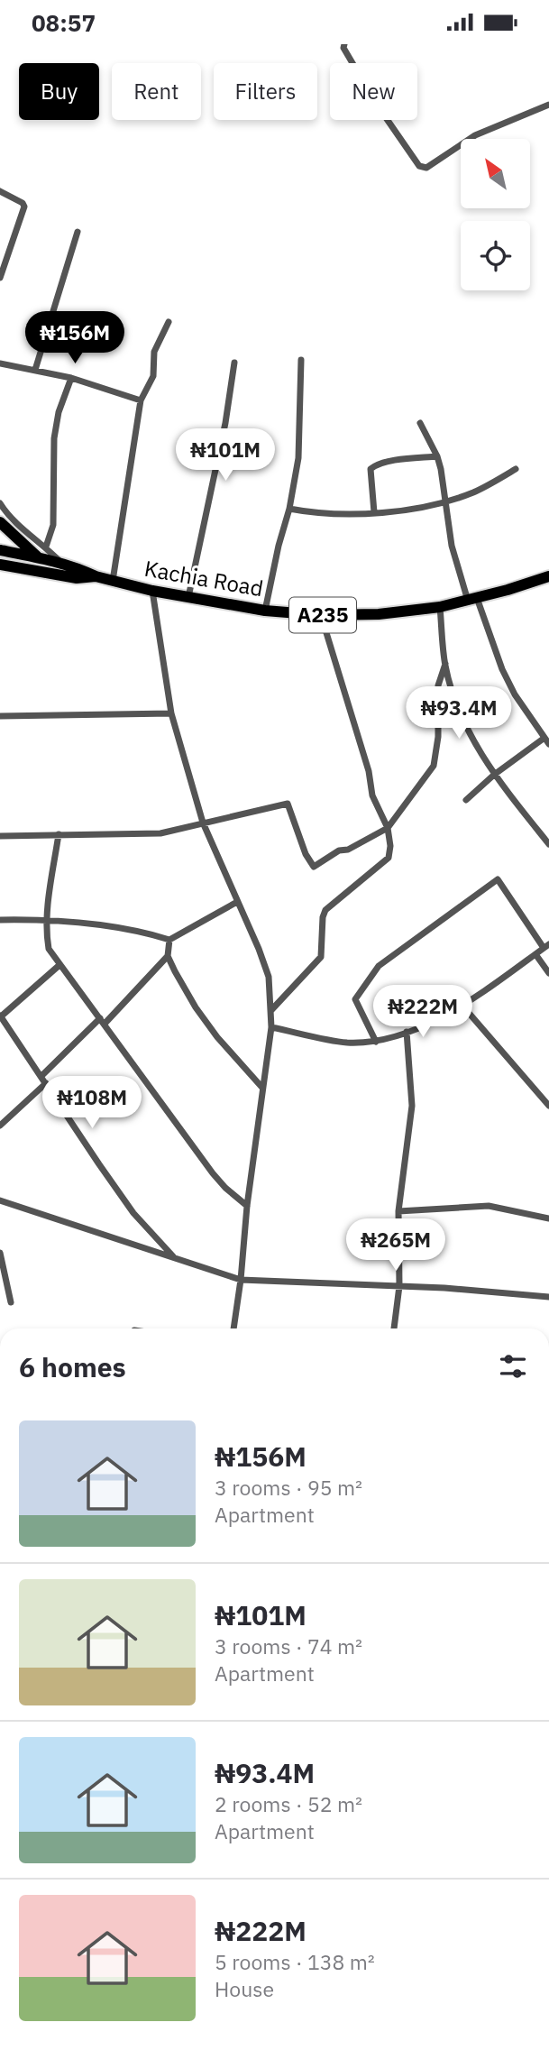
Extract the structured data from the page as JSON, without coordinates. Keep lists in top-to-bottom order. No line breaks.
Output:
{"streets":{"highway":["Kachia Road","A235"]},"crossings":[["Kachia Road","A235"]],"north":"top left","page":{"status":"08:57","chip":["Buy","Rent","Filters","New"],"price":["₦156M","₦101M","₦93.4M","₦222M","₦108M","₦265M"],"heading":"6 homes","list":[{"name":"₦156M","note":"3 rooms · 95 m² · Apartment"},{"name":"₦101M","note":"3 rooms · 74 m² · Apartment"},{"name":"₦93.4M","note":"2 rooms · 52 m² · Apartment"},{"name":"₦222M","note":"5 rooms · 138 m² · House"}]}}
